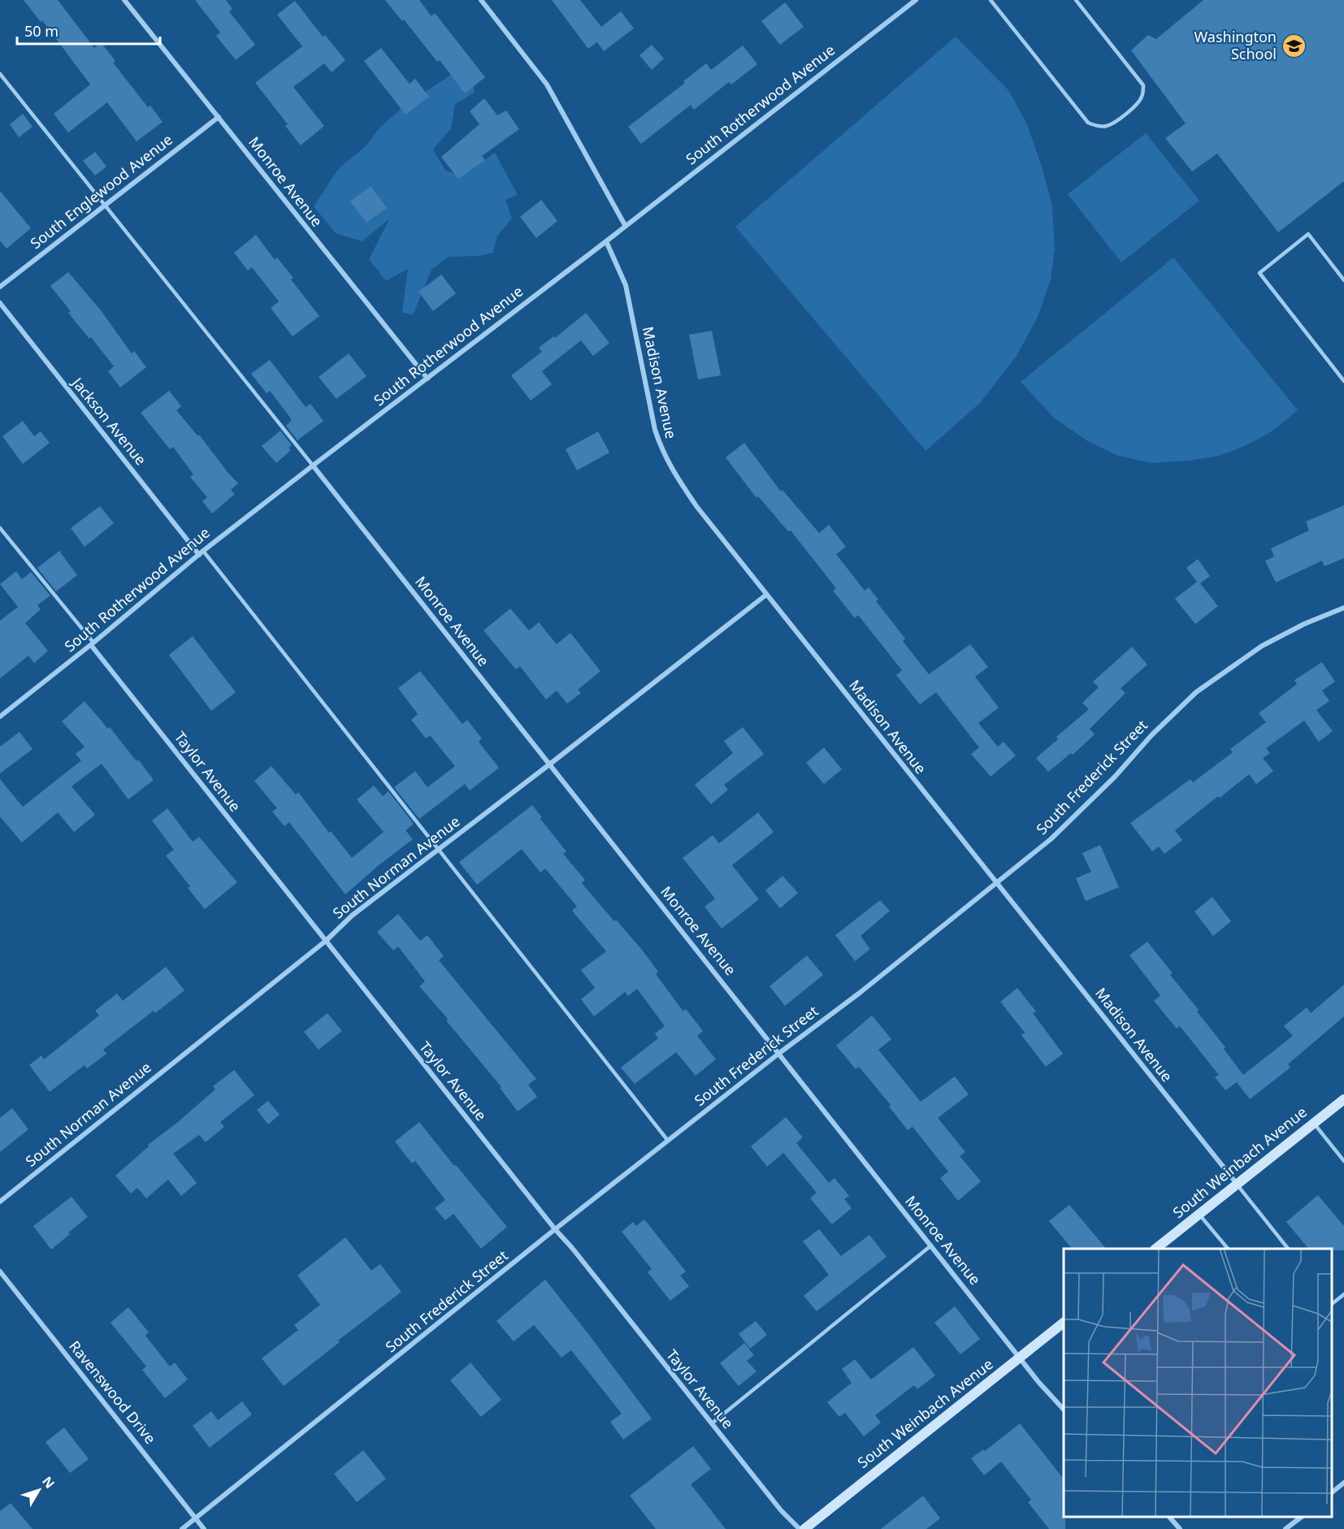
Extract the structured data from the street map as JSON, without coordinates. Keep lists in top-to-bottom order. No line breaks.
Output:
{"streets":{"street":["South Rotherwood Avenue","Monroe Avenue","South Englewood Avenue","Madison Avenue","Jackson Avenue","Taylor Avenue","South Frederick Street","South Norman Avenue","South Weinbach Avenue","Ravenswood Drive"]},"crossings":[["South Rotherwood Avenue","Monroe Avenue"],["South Rotherwood Avenue","Madison Avenue"],["South Rotherwood Avenue","Jackson Avenue"],["South Rotherwood Avenue","Taylor Avenue"],["Monroe Avenue","South Englewood Avenue"],["Monroe Avenue","South Frederick Street"],["Monroe Avenue","South Norman Avenue"],["Monroe Avenue","South Weinbach Avenue"],["Madison Avenue","South Frederick Street"],["Madison Avenue","South Norman Avenue"],["Madison Avenue","South Weinbach Avenue"],["Taylor Avenue","South Frederick Street"],["Taylor Avenue","South Norman Avenue"],["South Frederick Street","Ravenswood Drive"]],"places":{"school or university":["Washington School"]},"scale_bar":"50 m","north":"top right"}
